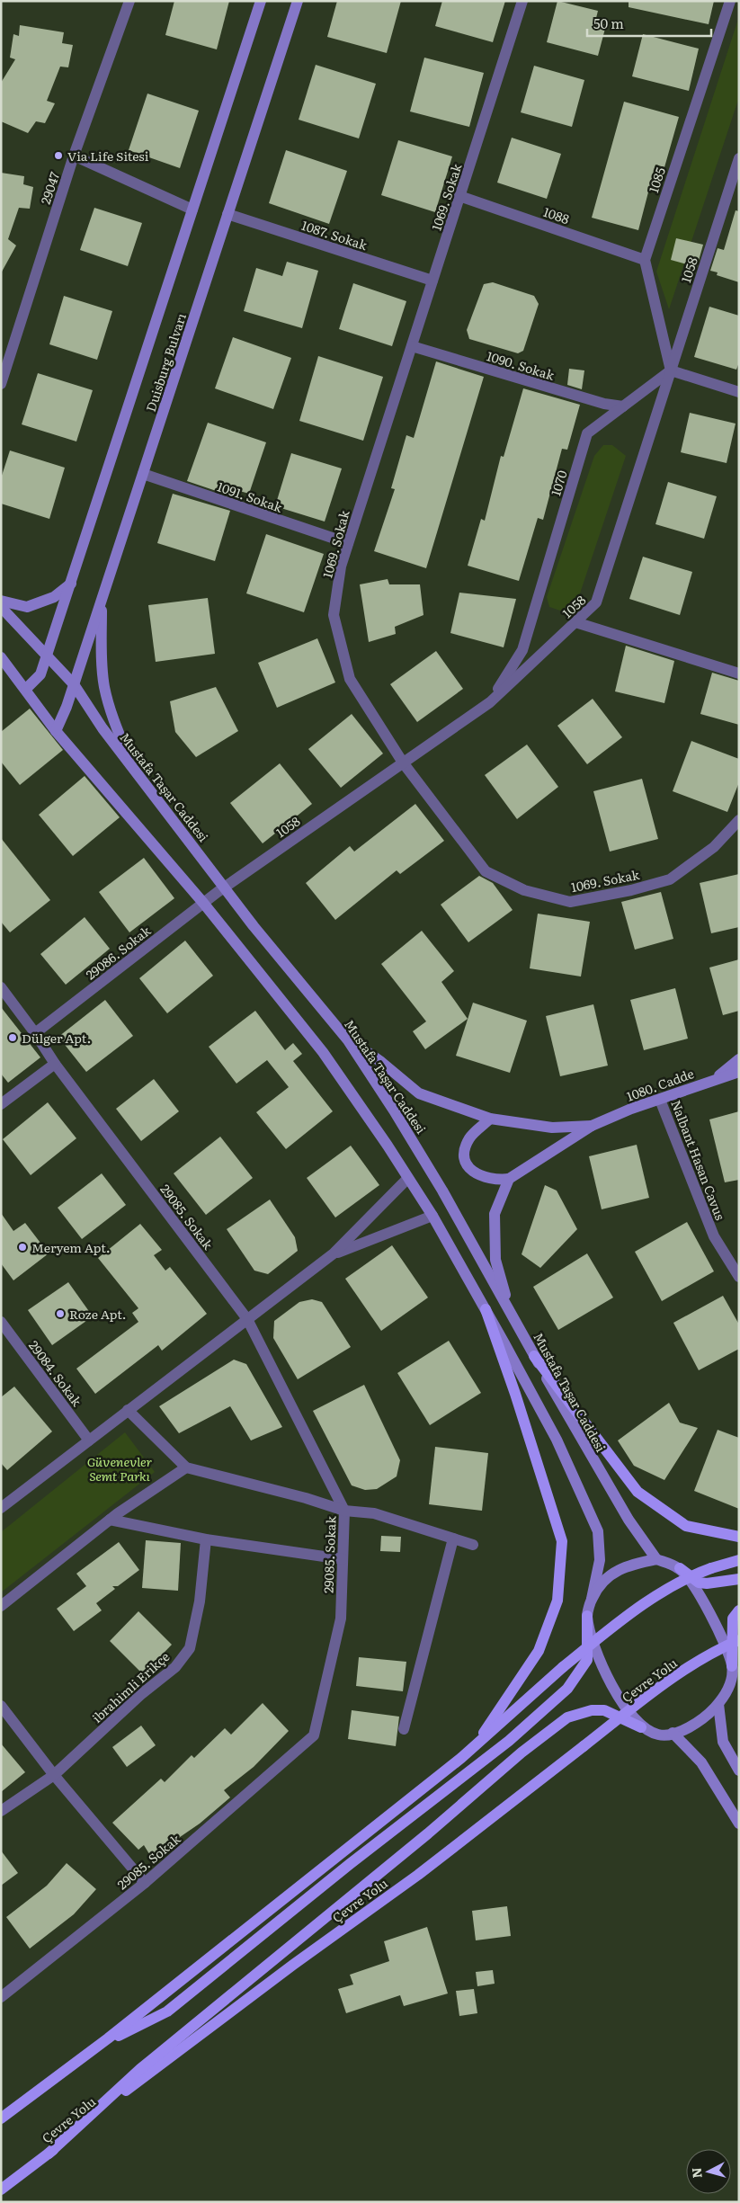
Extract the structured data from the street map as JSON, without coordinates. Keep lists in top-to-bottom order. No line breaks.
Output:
{"streets":{"main road":["Duisburg Bulvarı","Mustafa Taşar Caddesi","1080. Cadde","Çevre Yolu"],"street":["1085","29047","1069. Sokak","1088","1087. Sokak","1058","1090. Sokak","1070","1091. Sokak","29086. Sokak","Nalbant Hasan Cavus","29085. Sokak","29084. Sokak","ibrahimli Erikçe"]},"crossings":[["1085","1088"],["1069. Sokak","1088"],["1069. Sokak","1087. Sokak"],["1069. Sokak","1058"],["1069. Sokak","1090. Sokak"],["1069. Sokak","1091. Sokak"],["1087. Sokak","Duisburg Bulvarı"],["1058","1070"],["1058","Mustafa Taşar Caddesi"],["1058","29086. Sokak"],["Duisburg Bulvarı","1091. Sokak"],["Duisburg Bulvarı","Mustafa Taşar Caddesi"],["1090. Sokak","1070"],["Mustafa Taşar Caddesi","29086. Sokak"],["29086. Sokak","29085. Sokak"],["1080. Cadde","Nalbant Hasan Cavus"]],"parks":["Güvenevler Semt Parkı"],"places":["Via Life Sitesi","Dülger Apt.","Meryem Apt.","Roze Apt."],"scale_bar":"50 m","north":"left"}
